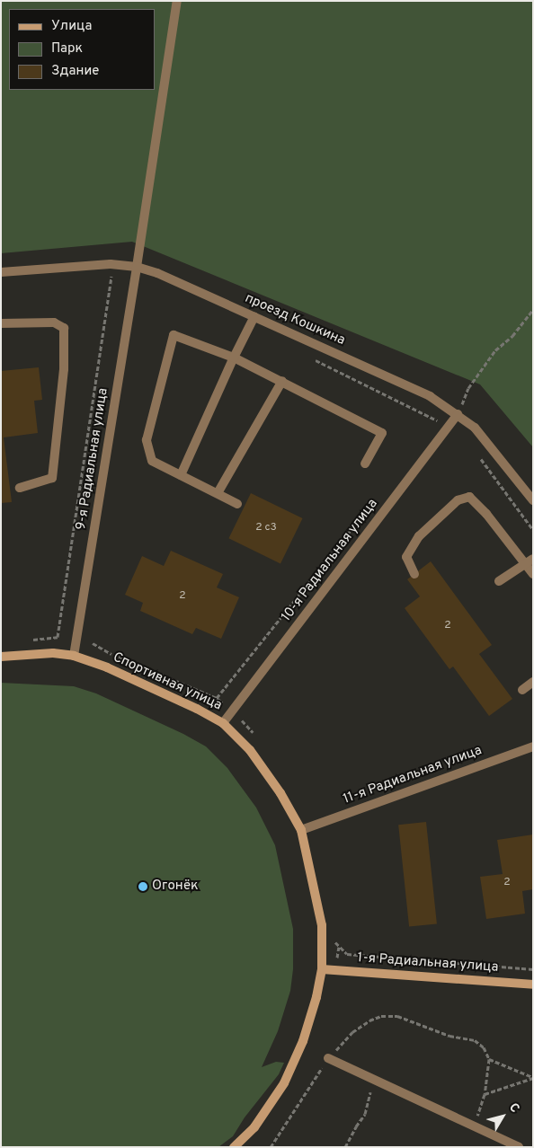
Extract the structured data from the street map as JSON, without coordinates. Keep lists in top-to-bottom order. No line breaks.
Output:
{"streets":{"main road":["Спортивная улица","1-я Радиальная улица"],"street":["проезд Кошкина","9-я Радиальная улица","10-я Радиальная улица","11-я Радиальная улица"]},"crossings":[["проезд Кошкина","9-я Радиальная улица"],["проезд Кошкина","10-я Радиальная улица"],["9-я Радиальная улица","Спортивная улица"],["10-я Радиальная улица","Спортивная улица"],["Спортивная улица","11-я Радиальная улица"],["Спортивная улица","1-я Радиальная улица"]],"places":["Огонёк"],"house_numbers":["2 с3","2","2","2"],"legend":["Улица","Парк","Здание"],"north":"top right"}
